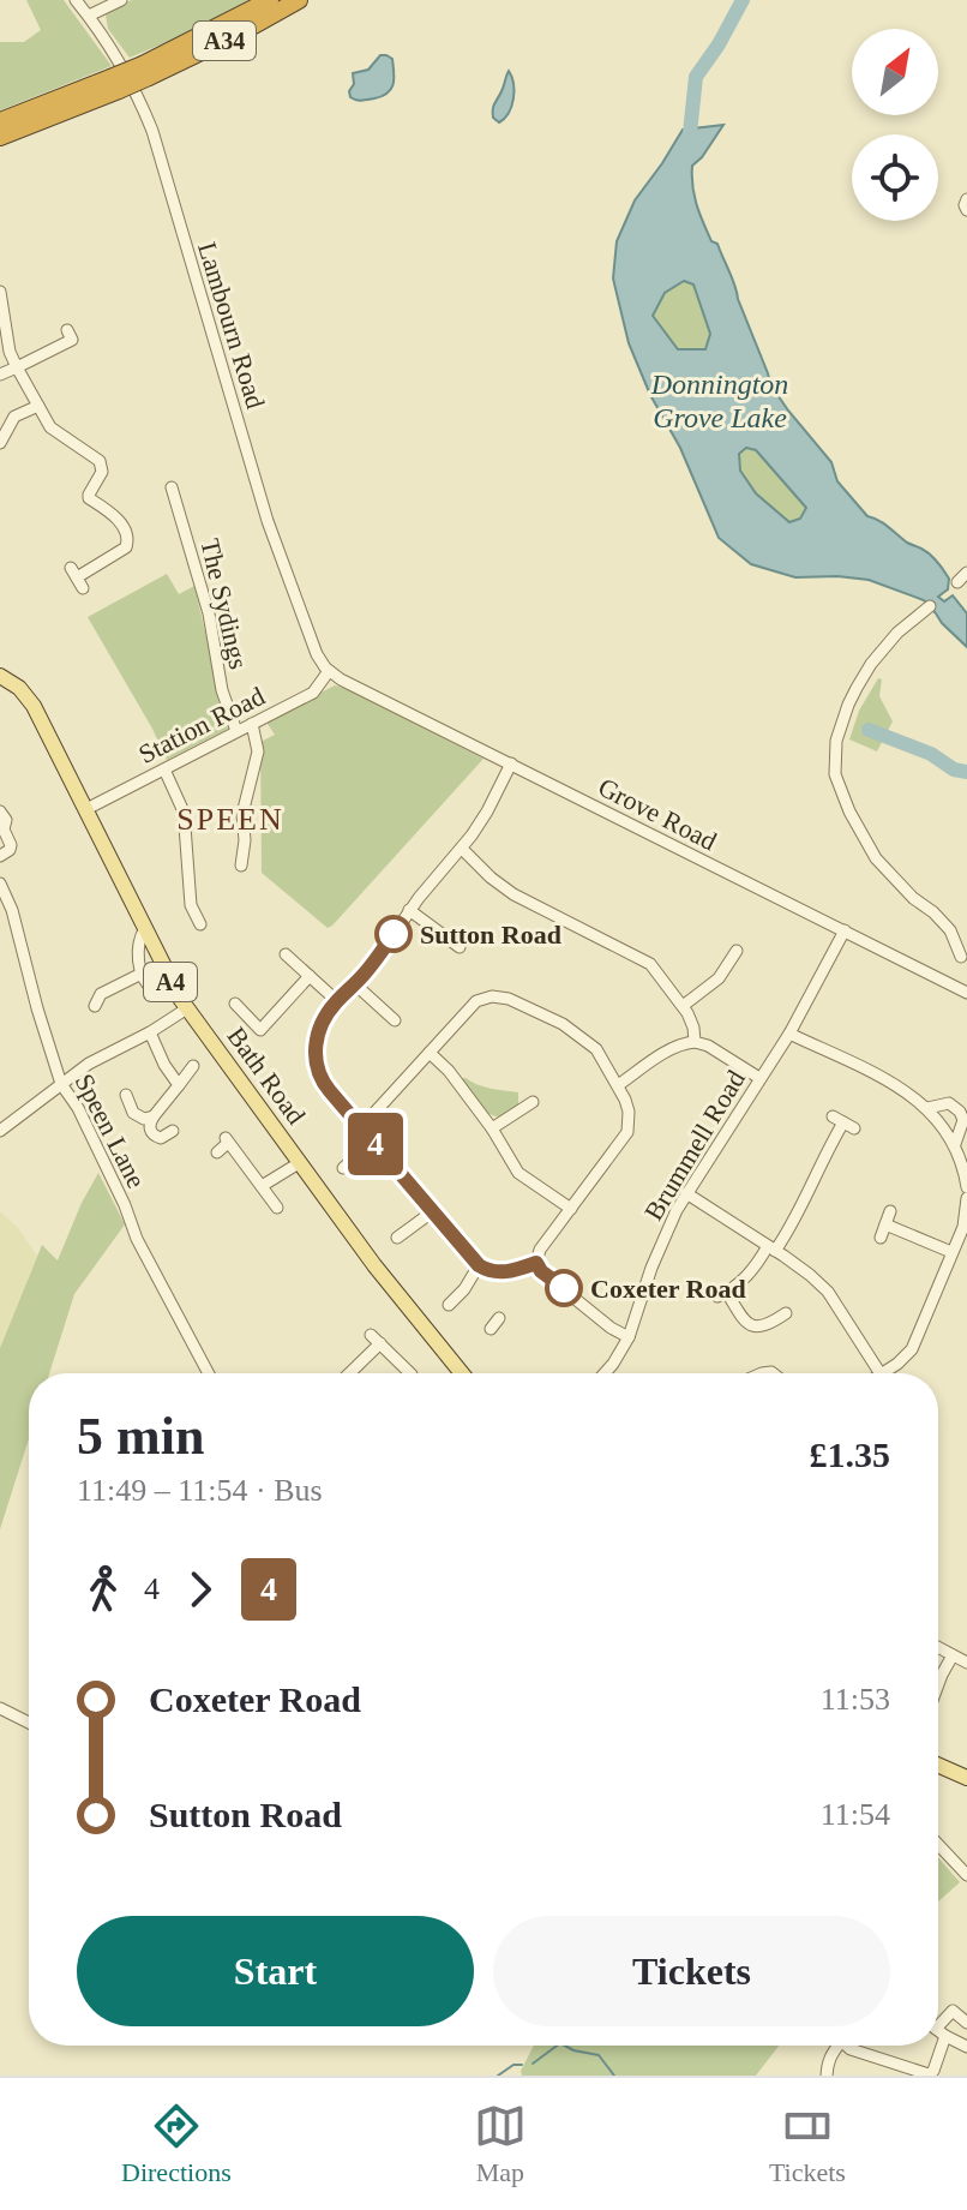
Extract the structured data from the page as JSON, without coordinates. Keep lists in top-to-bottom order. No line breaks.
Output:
{"streets":{"highway":["A34"],"main road":["A4","Bath Road"],"street":["Lambourn Road","The Sydings","Station Road","Grove Road","Speen Lane","Brummell Road"]},"crossings":[["Lambourn Road","Station Road"],["Lambourn Road","Grove Road"],["The Sydings","Station Road"],["Station Road","Grove Road"],["Station Road","Bath Road"],["Grove Road","Brummell Road"]],"districts":["SPEEN"],"water":["Donnington Grove Lake"],"places":["Sutton Road","Coxeter Road"],"lines":["bus line 4"],"north":"top right","page":{"on_map":"4","heading":["5 min","11:49 – 11:54 · Bus","£1.35"],"legs":["4","4"],"list":[{"name":"Coxeter Road","value":"11:53"},{"name":"Sutton Road","value":"11:54"}],"buttons":["Start","Tickets"],"tabs":["Directions","Map","Tickets"]}}
